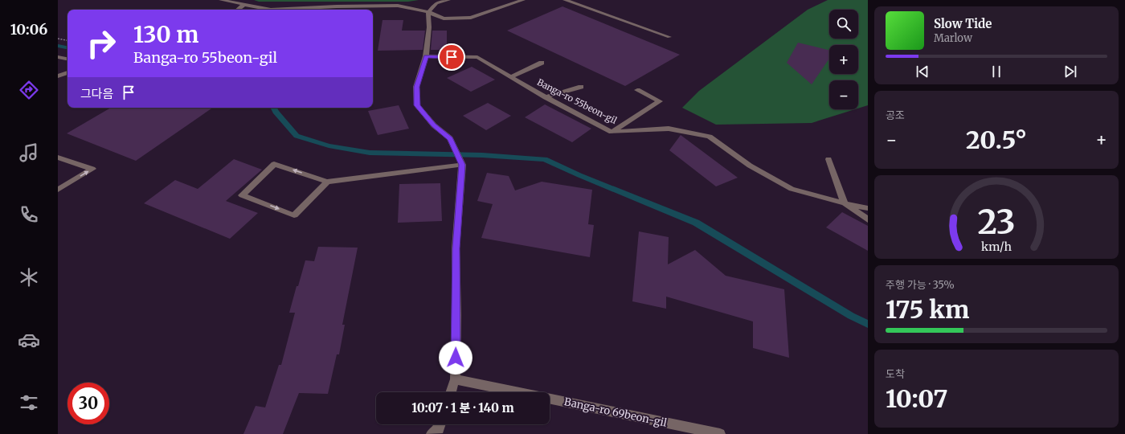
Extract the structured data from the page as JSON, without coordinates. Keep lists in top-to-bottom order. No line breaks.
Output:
{"streets":{"street":["Banga-ro 55beon-gil","Banga-ro 69beon-gil"]},"page":{"tabs":"10:06","map_buttons":["+","−"],"turn":["130 m","Banga-ro 55beon-gil"],"song":["Slow Tide","Marlow"],"then":"그다음","tile":["공조",["주행 가능 · 35%","175 km"],["도착","10:07"]],"heat":["−","20.5°","+"],"limit":"30","trip":"10:07 · 1 분 · 140 m","gauge":["23","km/h"]}}
